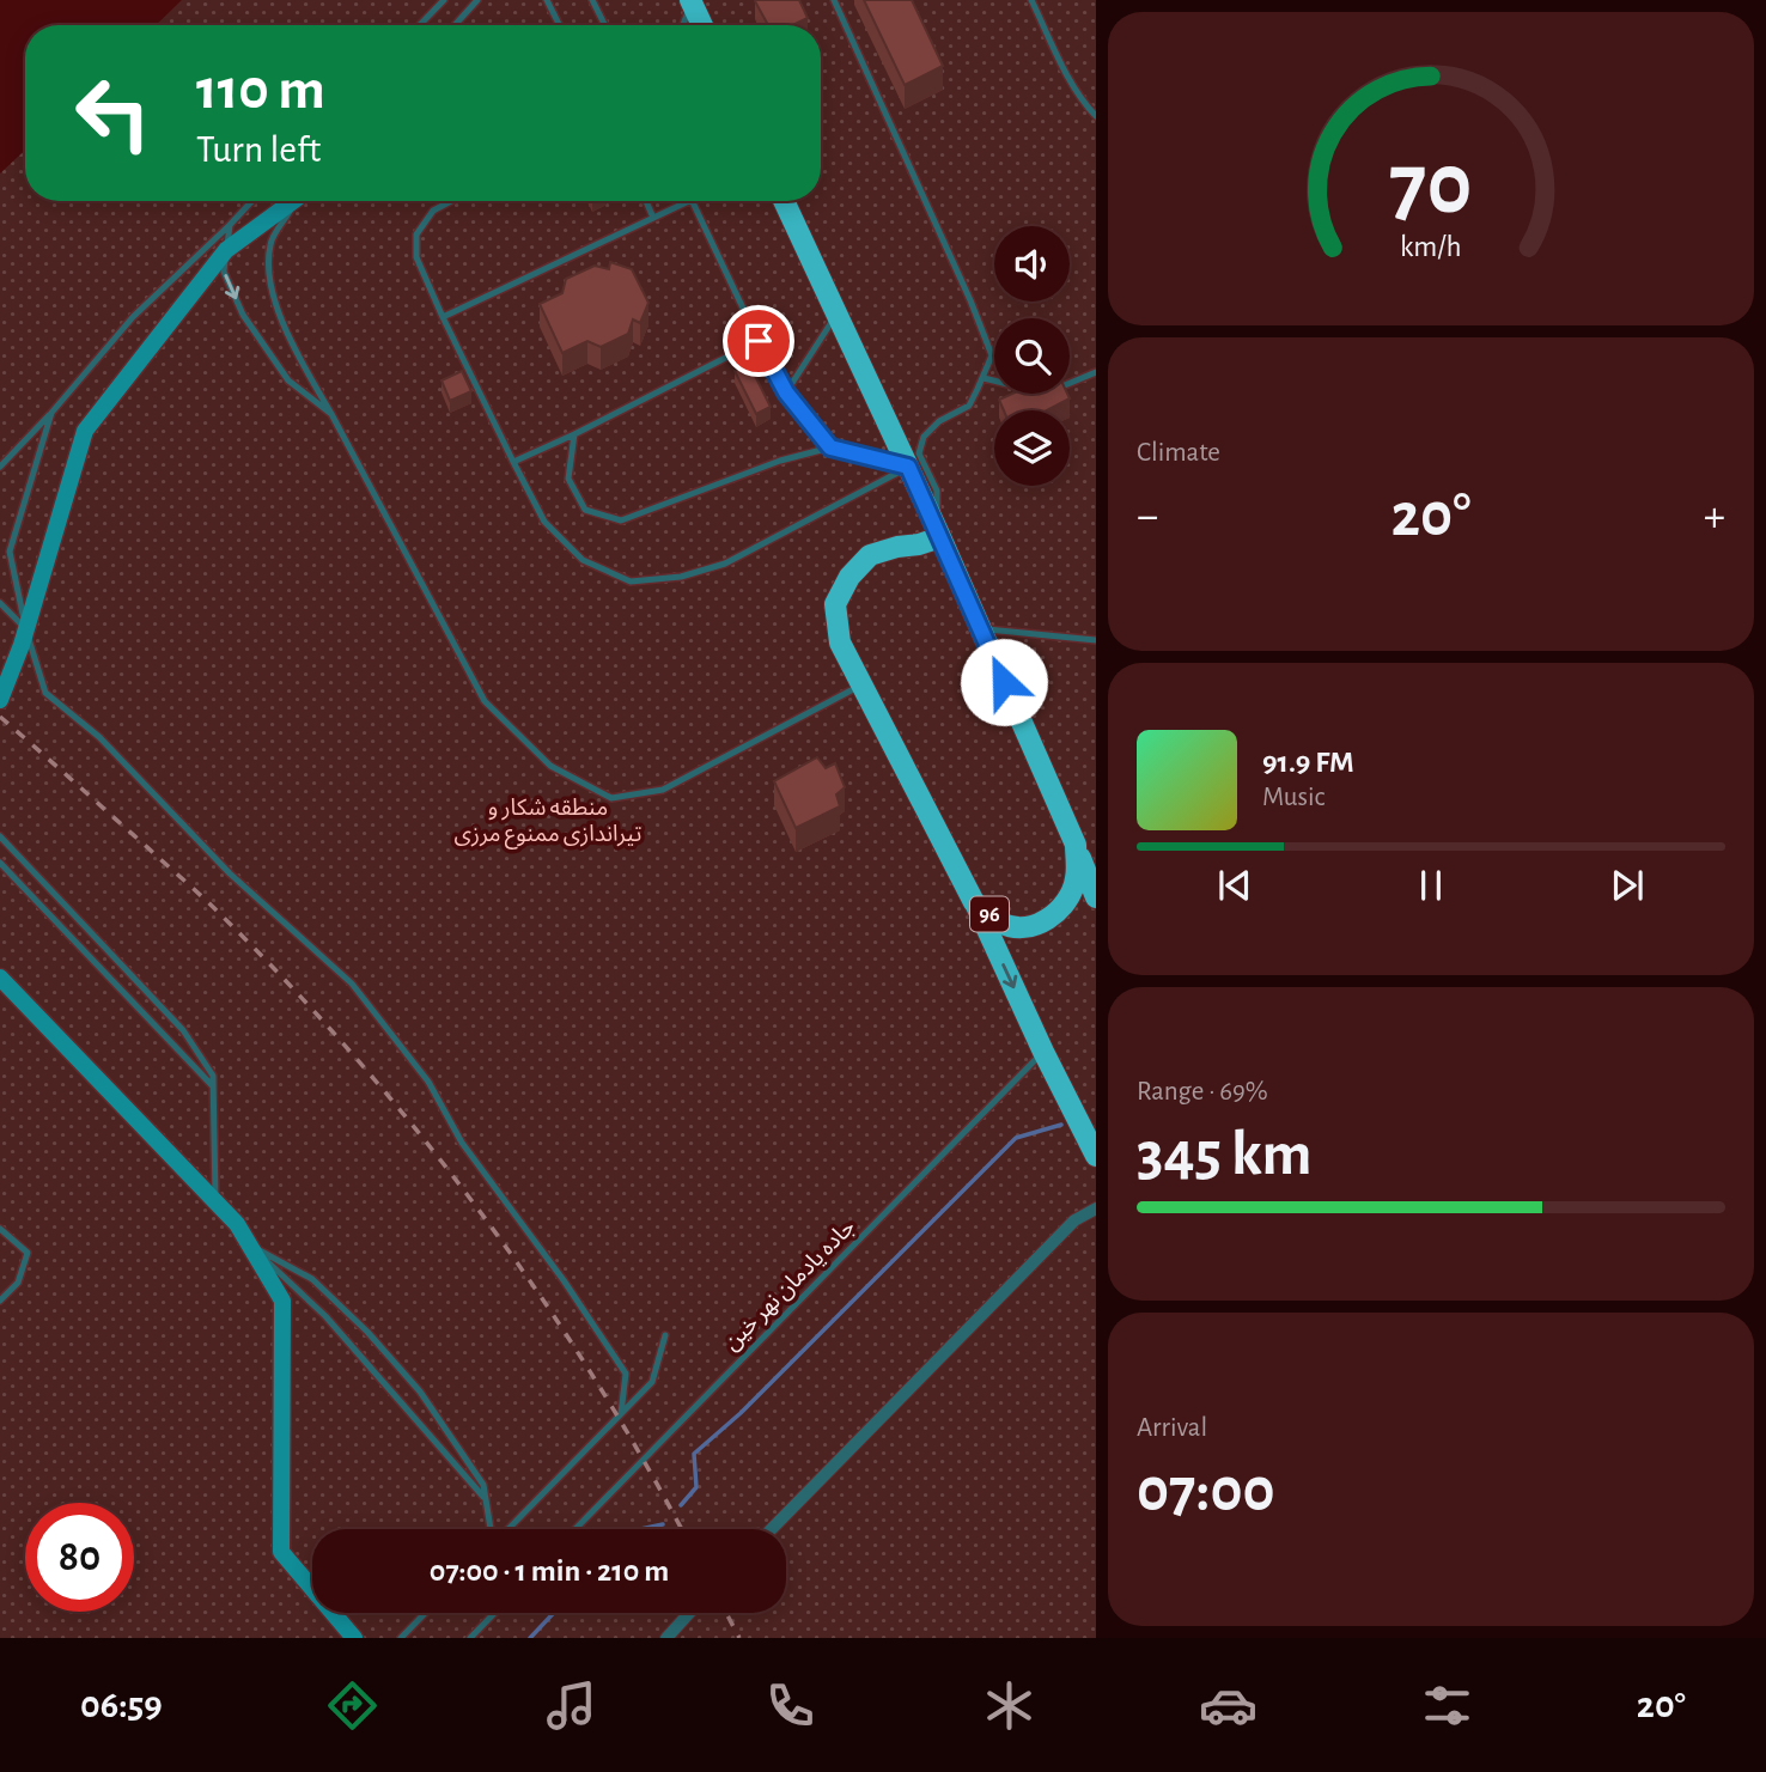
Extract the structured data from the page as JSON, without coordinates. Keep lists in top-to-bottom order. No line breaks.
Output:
{"streets":{"highway":["96"],"lane":["جاده یادمان نهر خین"]},"crossings":[["96","جاده یادمان نهر خین"]],"parks":["منطقه شکار و تیراندازی ممنوع مرزی"],"page":{"turn":["110 m","Turn left"],"tile":["Climate",["Range · 69%","345 km"],["Arrival","07:00"]],"heat":["−","20°","+"],"song":["91.9 FM","Music"],"limit":"80","trip":"07:00 · 1 min · 210 m","tabs":["06:59","20°"],"gauge":["70","km/h"]}}
